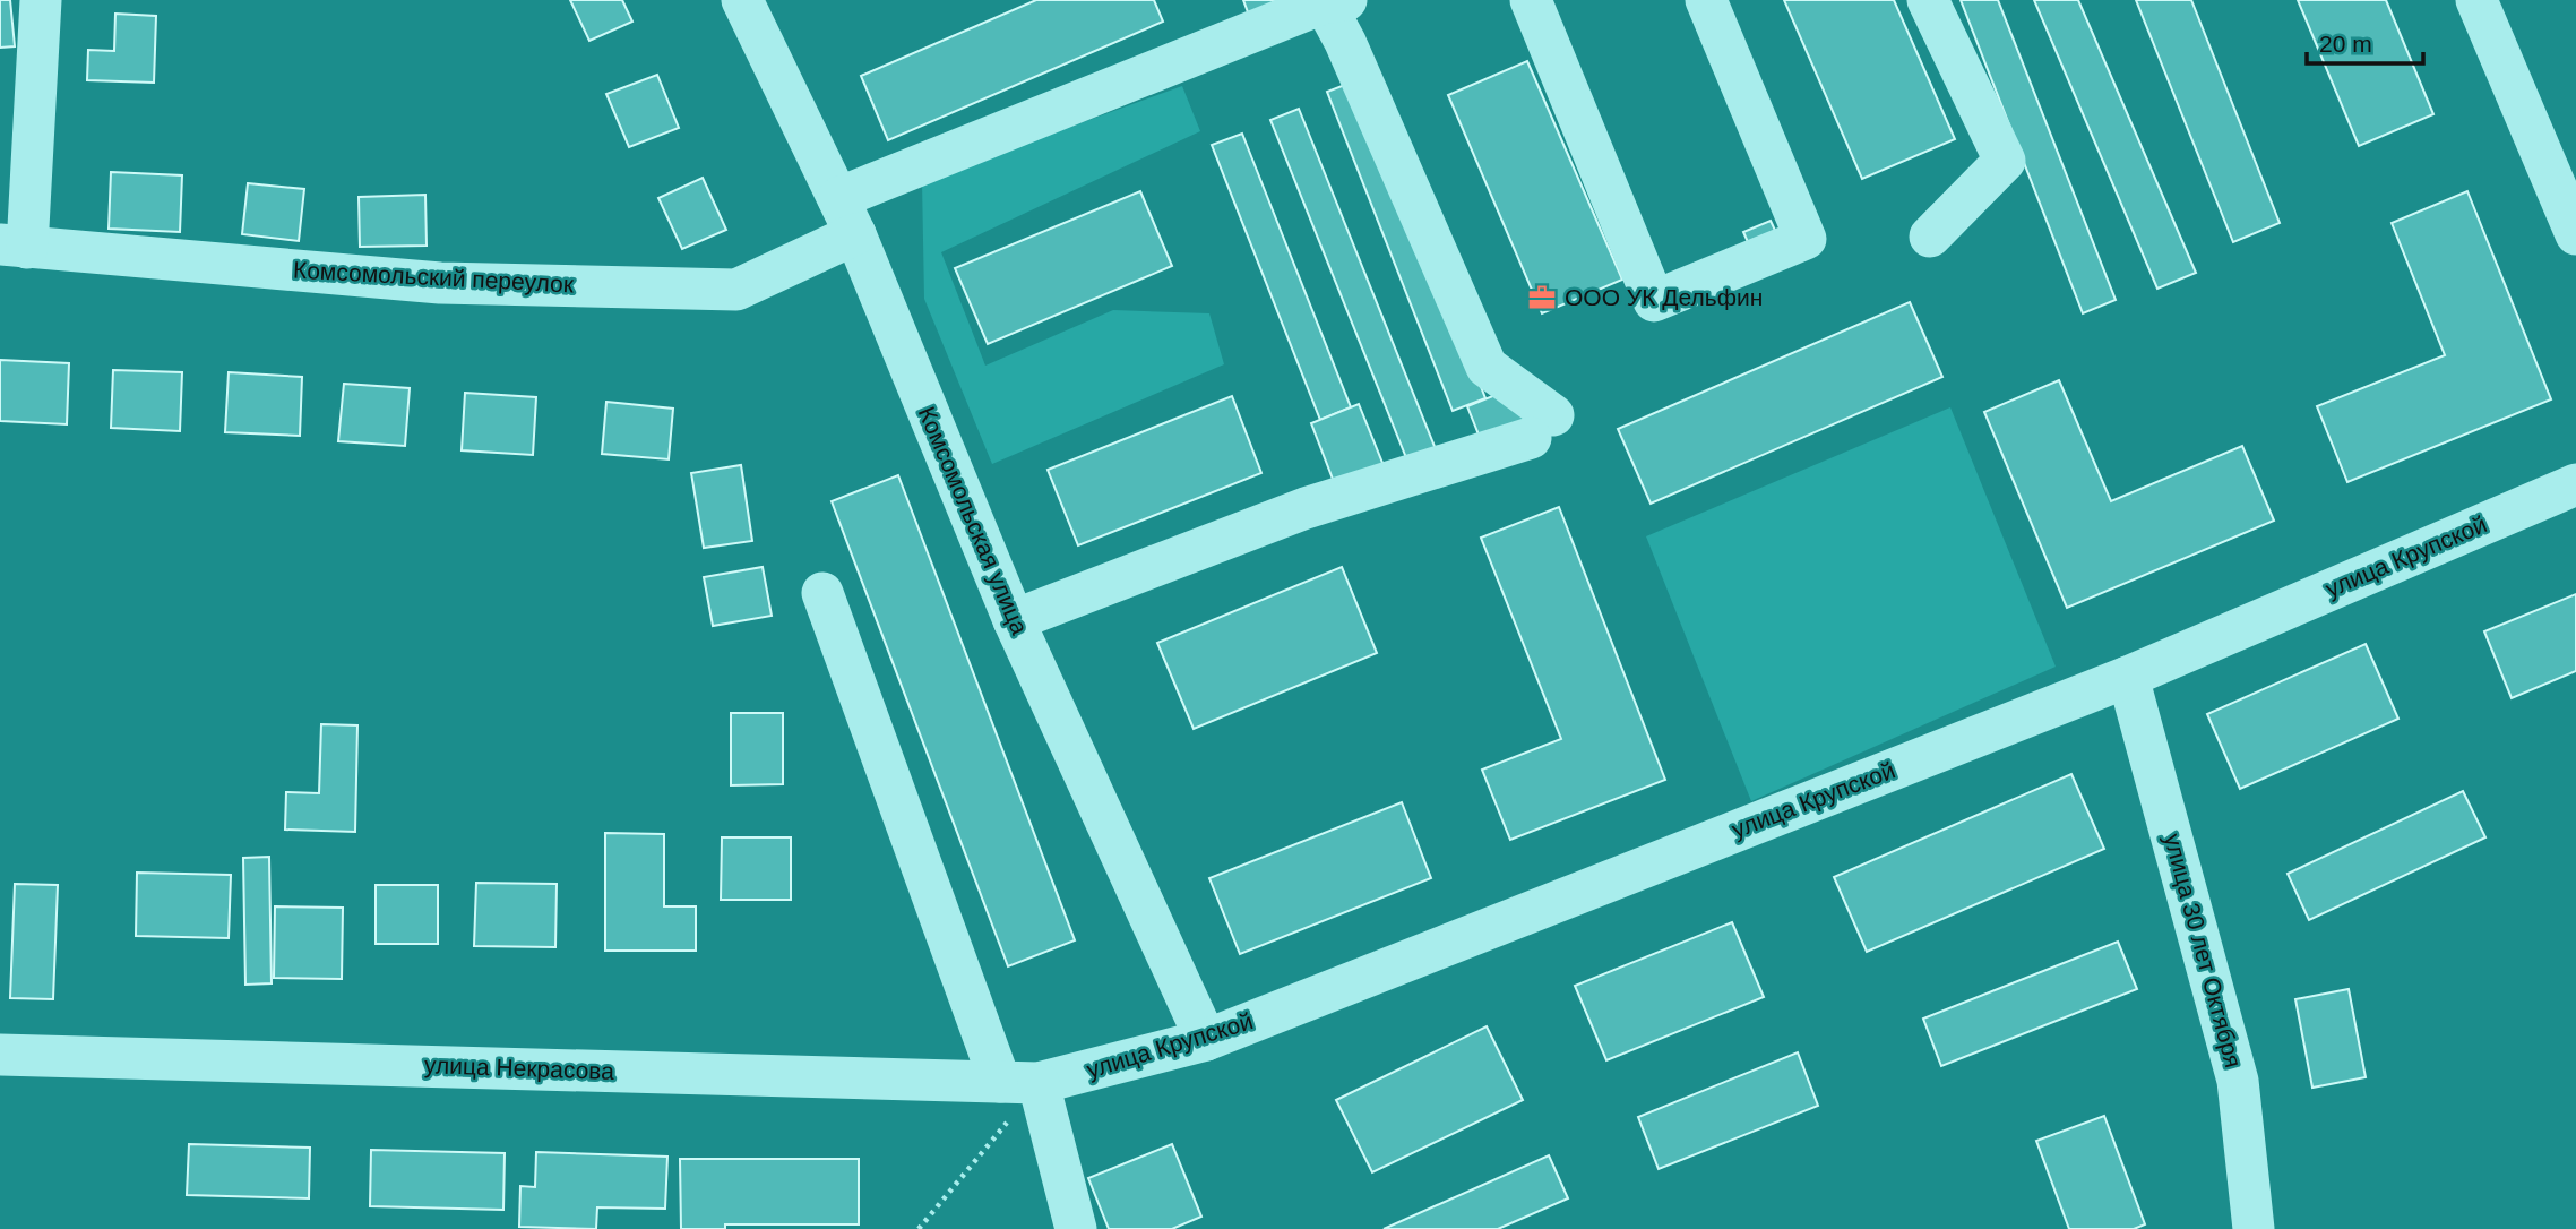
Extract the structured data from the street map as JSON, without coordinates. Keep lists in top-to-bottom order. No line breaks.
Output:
{"streets":{"street":["Комсомольский переулок","Комсомольская улица","улица Крупской","улица 30 лет Октября","улица Некрасова"]},"crossings":[["Комсомольский переулок","Комсомольская улица"],["Комсомольская улица","улица Крупской"],["улица Крупской","улица 30 лет Октября"],["улица Крупской","улица Некрасова"]],"places":{"office":["ООО УК Дельфин"]},"scale_bar":"20 m"}
